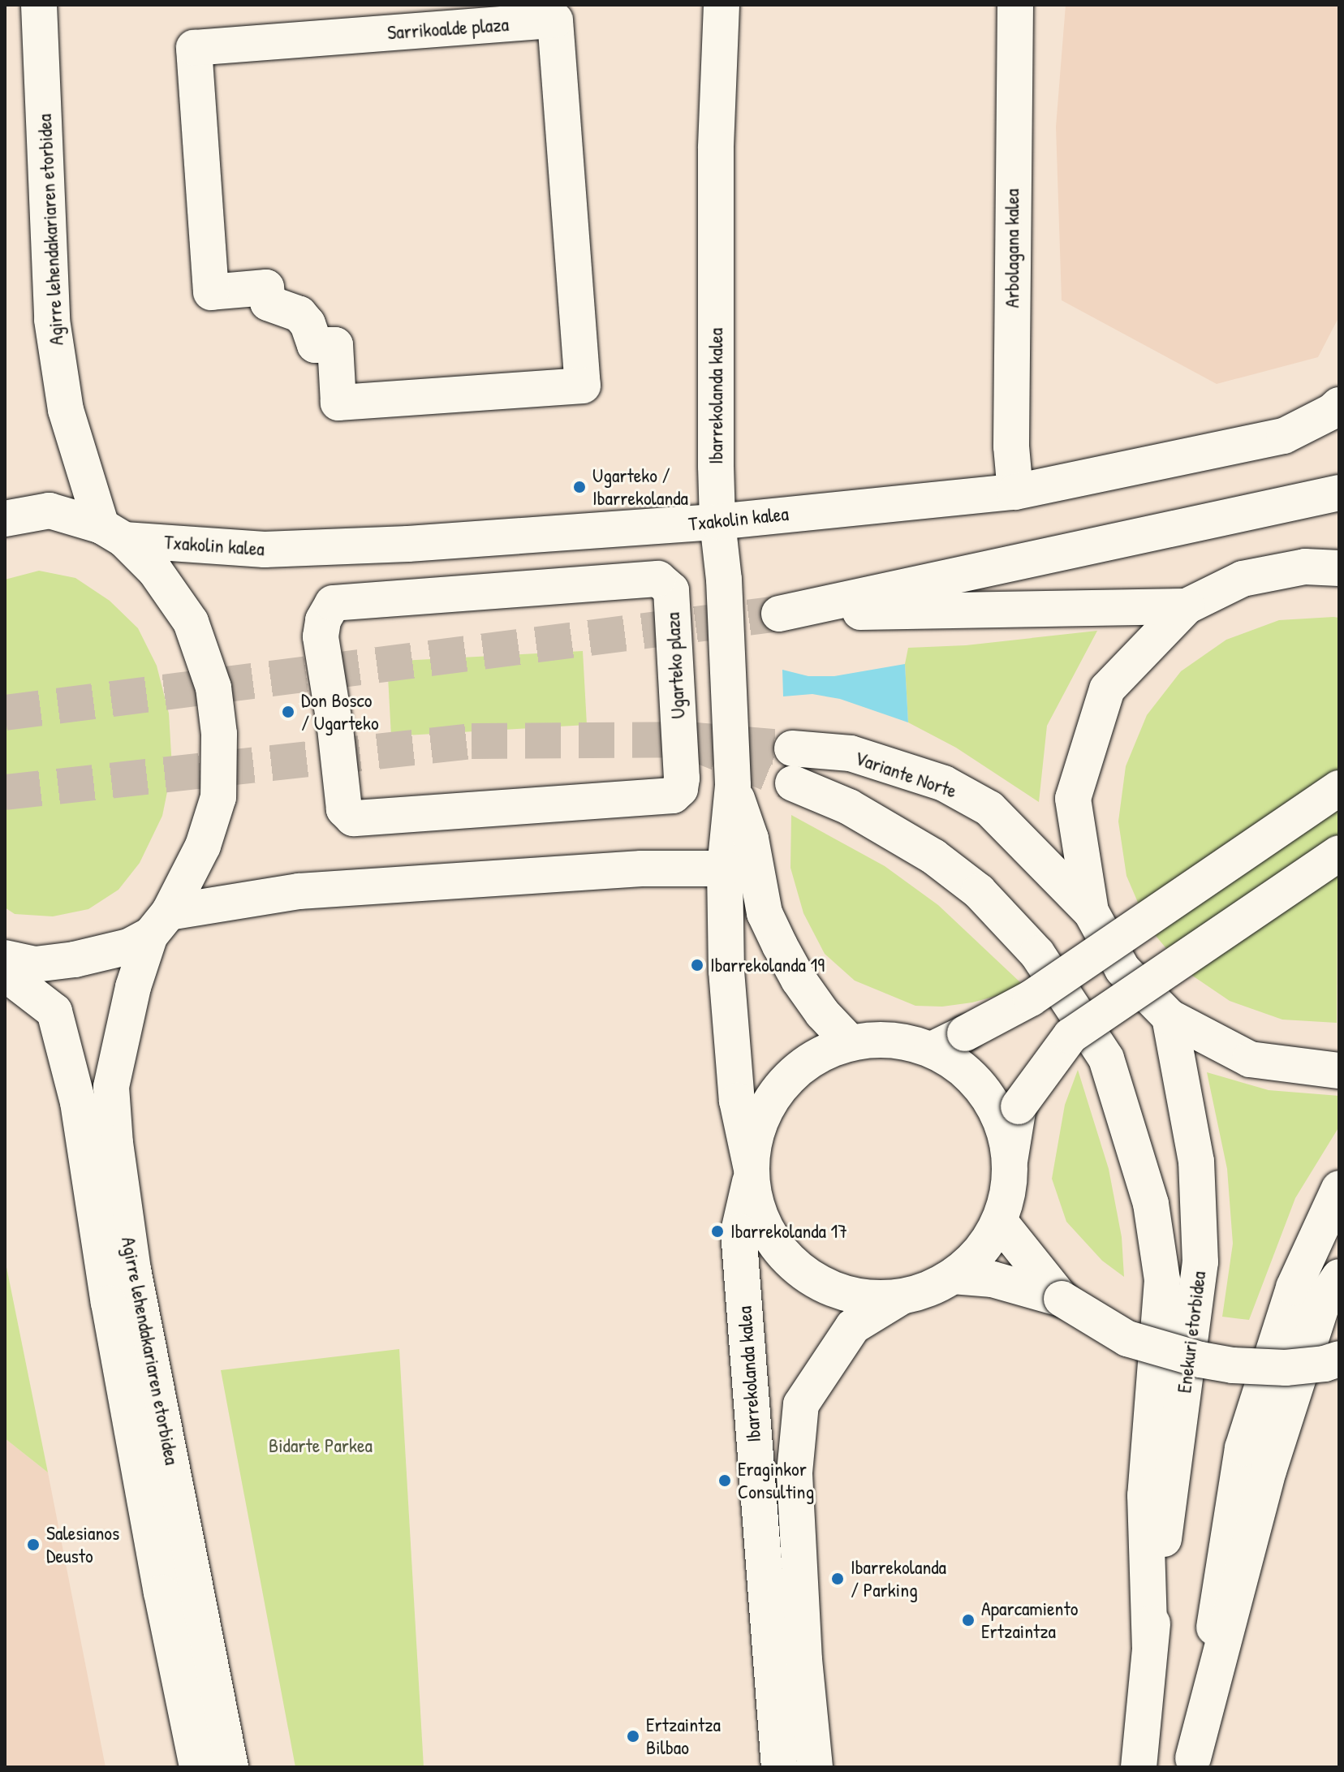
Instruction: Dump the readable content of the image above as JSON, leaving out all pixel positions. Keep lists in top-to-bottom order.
{
  "streets": {
    "main road": [
      "Sarrikoalde plaza",
      "Agirre lehendakariaren etorbidea",
      "Arbolagana kalea",
      "Ibarrekolanda kalea",
      "Txakolin kalea",
      "Ugarteko plaza",
      "Variante Norte",
      "Enekuri etorbidea"
    ]
  },
  "crossings": [
    ["Agirre lehendakariaren etorbidea", "Txakolin kalea"],
    ["Arbolagana kalea", "Txakolin kalea"],
    ["Ibarrekolanda kalea", "Txakolin kalea"]
  ],
  "parks": ["Bidarte Parkea"],
  "places": [
    "Ugarteko / Ibarrekolanda",
    "Don Bosco / Ugarteko",
    "Ibarrekolanda 19",
    "Ibarrekolanda 17",
    "Eraginkor Consulting",
    "Salesianos Deusto",
    "Ibarrekolanda / Parking",
    "Aparcamiento Ertzaintza",
    "Ertzaintza Bilbao"
  ]
}
